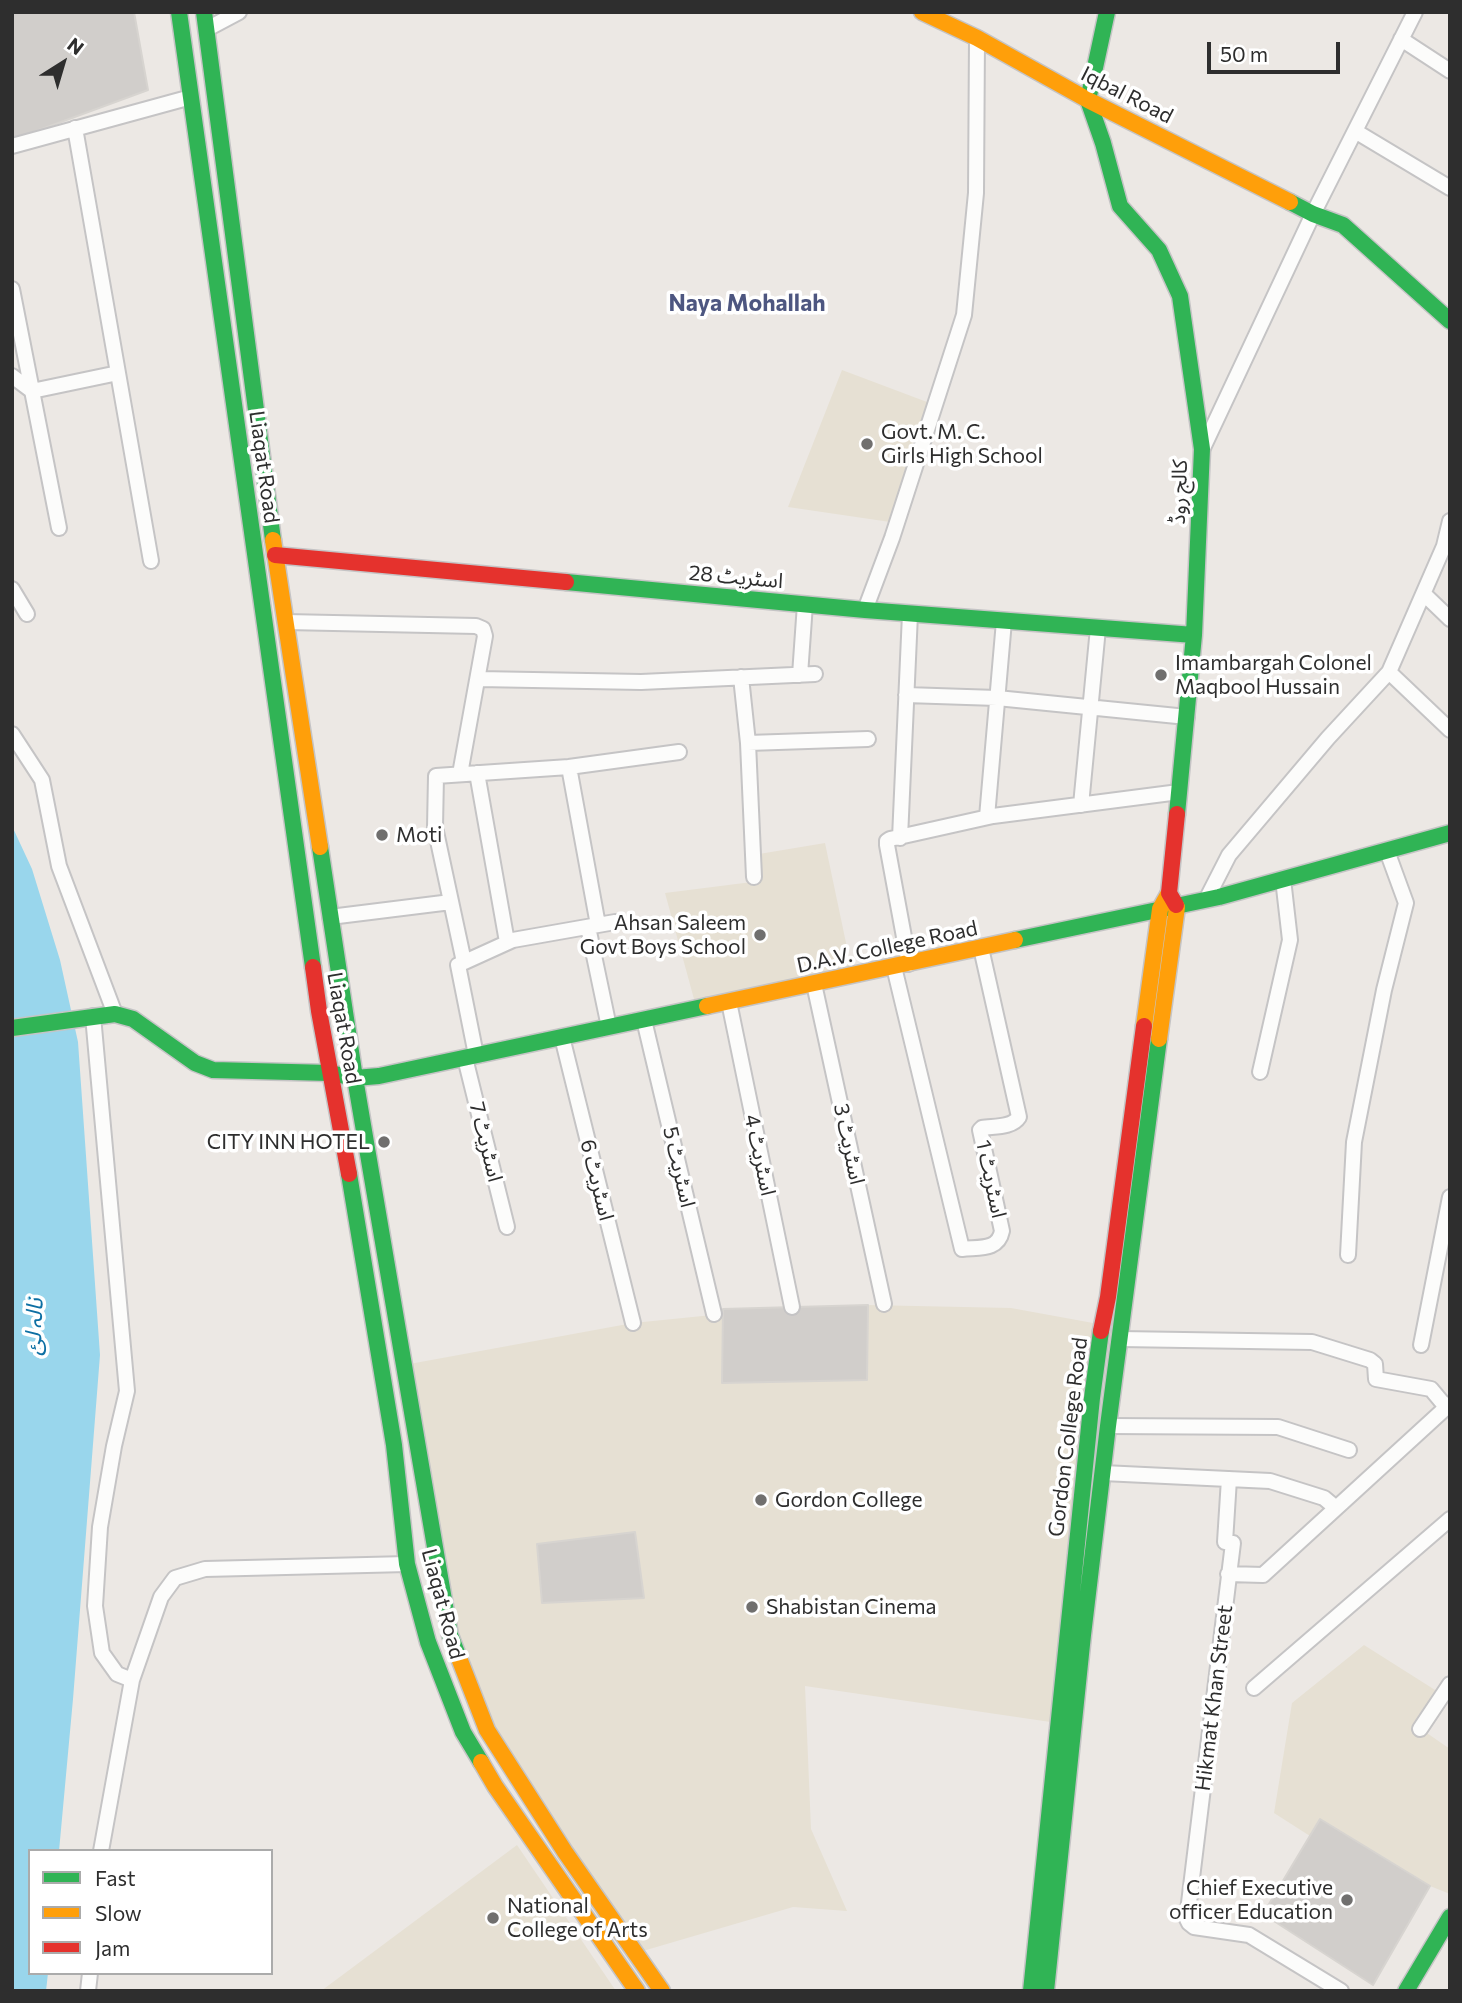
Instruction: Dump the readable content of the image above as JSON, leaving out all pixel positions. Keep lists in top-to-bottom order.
{
  "streets": {
    "street": [
      "Iqbal Road",
      "Liaqat Road",
      "کالج روڈ",
      "اسٹریٹ 28",
      "D.A.V. College Road",
      "اسٹریٹ 7",
      "اسٹریٹ 3",
      "اسٹریٹ 4",
      "اسٹریٹ 5",
      "اسٹریٹ 1",
      "اسٹریٹ 6",
      "Gordon College Road",
      "Hikmat Khan Street"
    ]
  },
  "crossings": [
    ["Iqbal Road", "کالج روڈ"],
    ["Liaqat Road", "اسٹریٹ 28"],
    ["Liaqat Road", "D.A.V. College Road"],
    ["کالج روڈ", "اسٹریٹ 28"],
    ["کالج روڈ", "Gordon College Road"],
    ["D.A.V. College Road", "اسٹریٹ 7"],
    ["D.A.V. College Road", "اسٹریٹ 3"],
    ["D.A.V. College Road", "اسٹریٹ 4"],
    ["D.A.V. College Road", "اسٹریٹ 5"],
    ["D.A.V. College Road", "اسٹریٹ 1"],
    ["D.A.V. College Road", "اسٹریٹ 6"],
    ["D.A.V. College Road", "Gordon College Road"]
  ],
  "districts": ["Naya Mohallah"],
  "water": ["نالہ لئ"],
  "places": [
    "Govt. M. C. Girls High School",
    "Imambargah Colonel Maqbool Hussain",
    "Moti",
    "Ahsan Saleem Govt Boys School",
    "CITY INN HOTEL",
    "Gordon College",
    "Shabistan Cinema",
    "Chief Executive officer Education",
    "National College of Arts"
  ],
  "legend": ["Fast", "Slow", "Jam"],
  "scale_bar": "50 m",
  "north": "top right"
}
